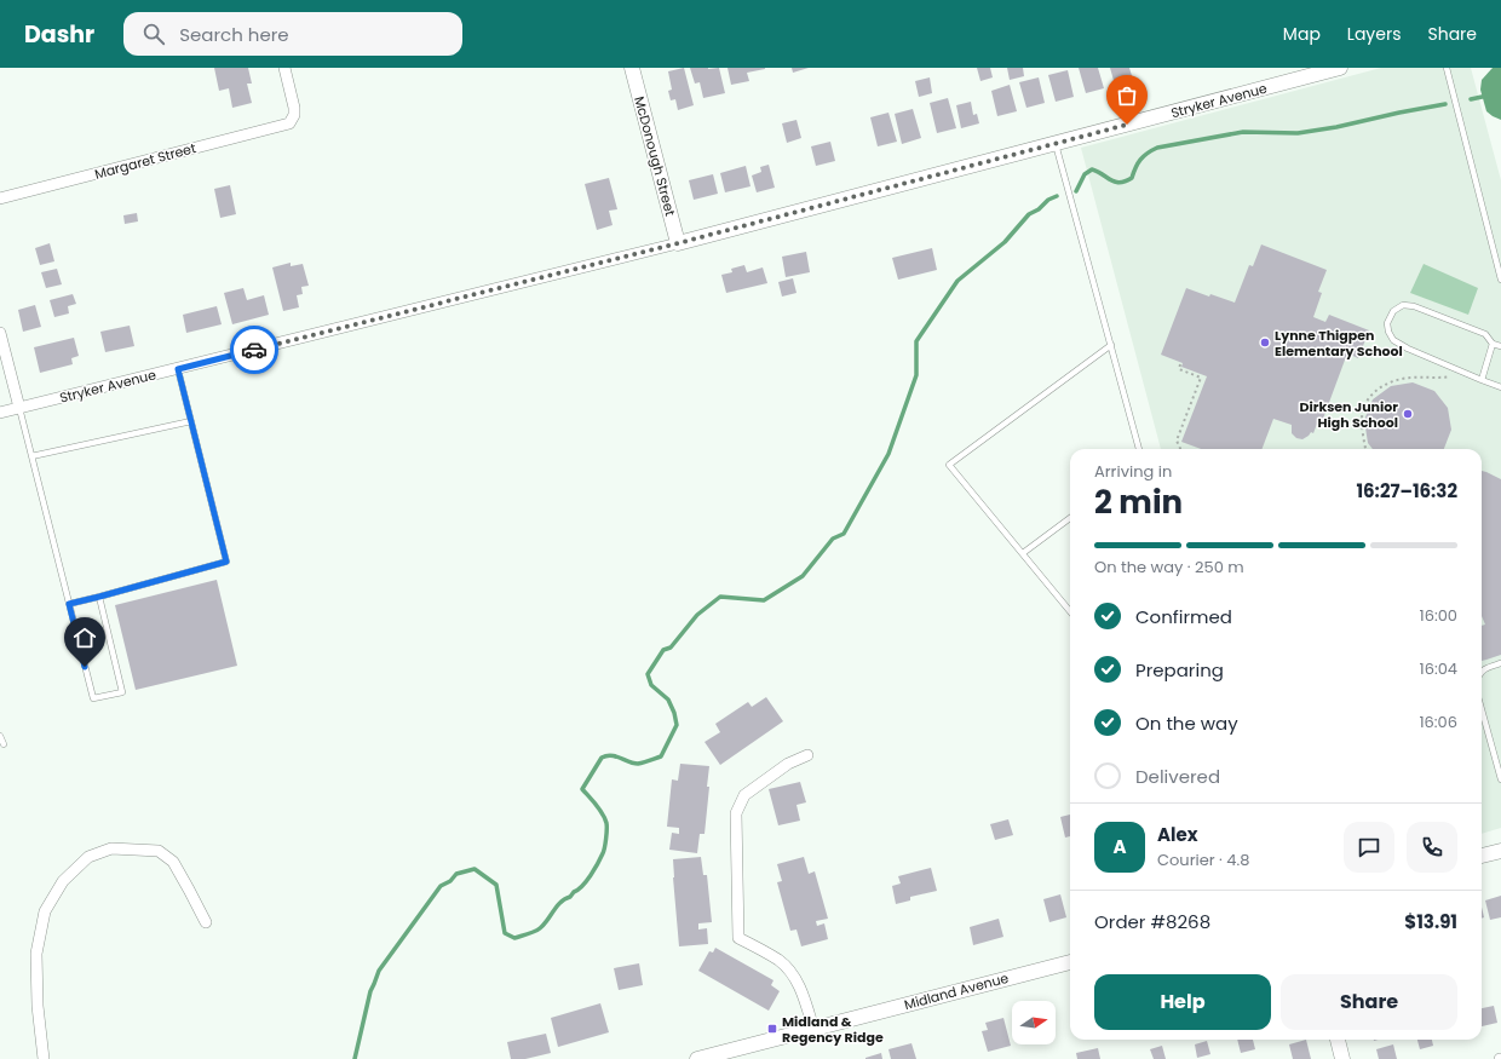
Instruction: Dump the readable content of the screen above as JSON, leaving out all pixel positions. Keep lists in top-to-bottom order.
{
  "streets": {
    "street": [
      "Stryker Avenue",
      "McDonough Street",
      "Margaret Street",
      "Midland Avenue"
    ]
  },
  "crossings": [
    ["Stryker Avenue", "McDonough Street"]
  ],
  "places": {
    "other": ["Lynne Thigpen Elementary School", "Dirksen Junior High School"],
    "transit": ["Midland & Regency Ridge"]
  },
  "north": "right",
  "page": {
    "header": "Dashr",
    "search": "Search here",
    "nav": ["Map", "Layers", "Share"],
    "heading": ["2 min", "Arriving in", "16:27–16:32"],
    "panel": [
      "Alex",
      "Courier · 4.8",
      "Order #8268",
      "$13.91"
    ],
    "bar": "On the way · 250 m",
    "list": [
      ["Confirmed", "16:00"],
      ["Preparing", "16:04"],
      ["On the way", "16:06"],
      "Delivered"
    ],
    "round": "A",
    "buttons": ["Help", "Share"]
  }
}
